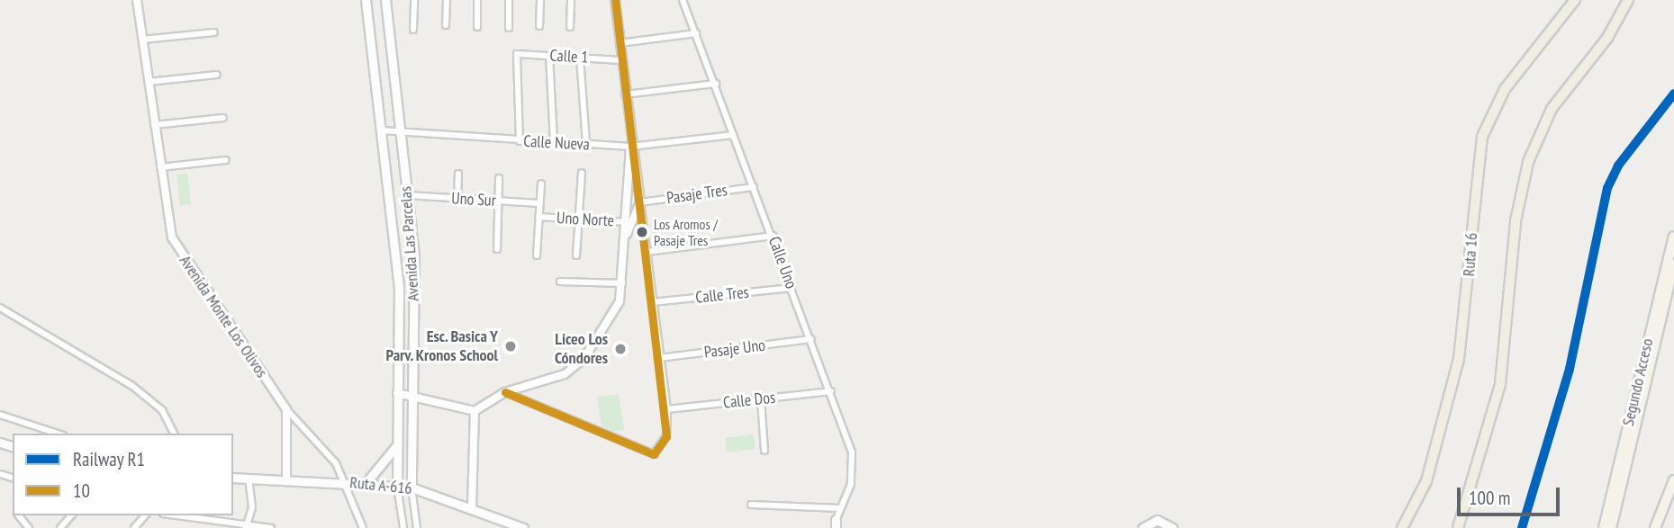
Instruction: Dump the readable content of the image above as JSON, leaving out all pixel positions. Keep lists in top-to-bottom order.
{
  "streets": {
    "highway": ["Ruta 16"],
    "main road": ["Avenida Las Parcelas", "Segundo Acceso", "Ruta A-616"],
    "street": [
      "Calle 1",
      "Calle Nueva",
      "Pasaje Tres",
      "Uno Sur",
      "Uno Norte",
      "Calle Uno",
      "Calle Tres",
      "Avenida Monte Los Olivos",
      "Pasaje Uno",
      "Calle Dos"
    ]
  },
  "crossings": [
    ["Calle 1", "Calle Nueva"],
    ["Calle Nueva", "Avenida Las Parcelas"],
    ["Calle Nueva", "Calle Uno"],
    ["Pasaje Tres", "Calle Uno"],
    ["Uno Sur", "Avenida Las Parcelas"],
    ["Avenida Las Parcelas", "Ruta A-616"],
    ["Calle Uno", "Calle Tres"],
    ["Calle Uno", "Pasaje Uno"],
    ["Calle Uno", "Calle Dos"]
  ],
  "places": ["Los Aromos / Pasaje Tres", "Esc. Basica Y Parv. Kronos School", "Liceo Los Cóndores"],
  "lines": ["transit line 10", "rail line R1"],
  "legend": ["Railway R1", "10"],
  "scale_bar": "100 m"
}
